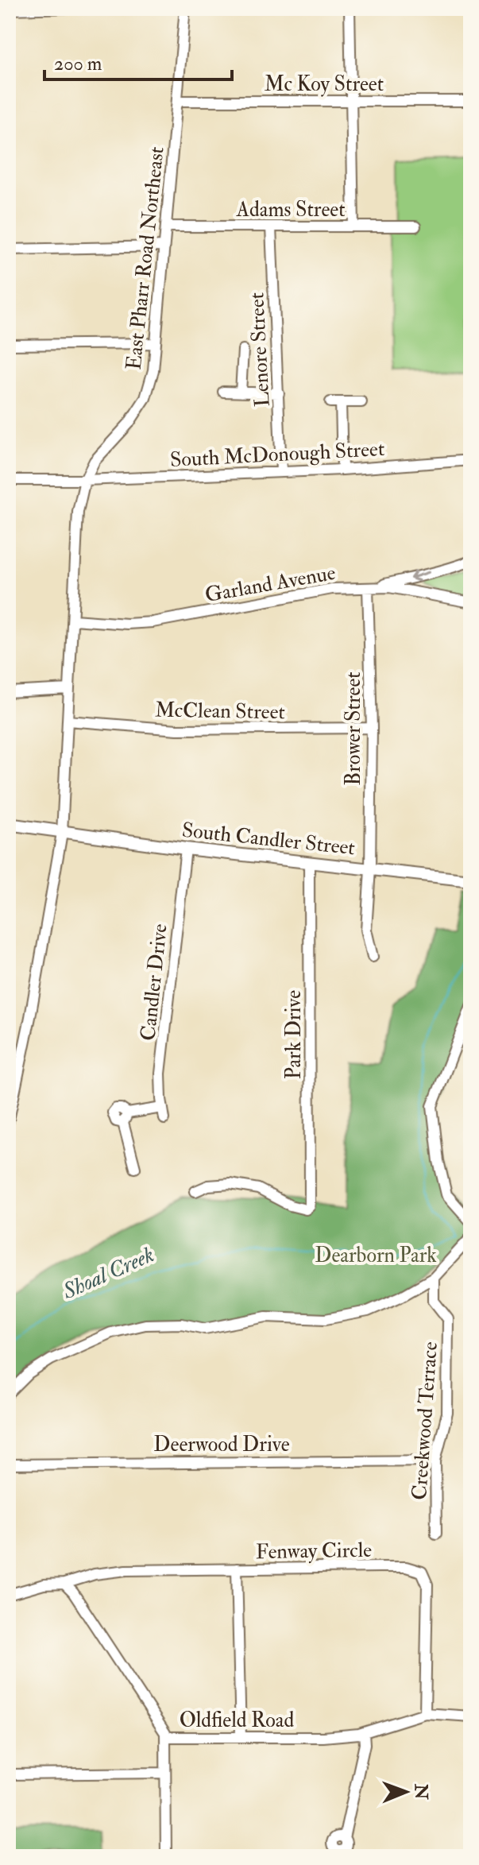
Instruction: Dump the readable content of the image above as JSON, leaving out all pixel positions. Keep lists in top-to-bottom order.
{
  "streets": {
    "main road": ["South Candler Street"],
    "street": [
      "Mc Koy Street",
      "Adams Street",
      "East Pharr Road Northeast",
      "Lenore Street",
      "South McDonough Street",
      "Garland Avenue",
      "McClean Street",
      "Brower Street",
      "Candler Drive",
      "Park Drive",
      "Creekwood Terrace",
      "Deerwood Drive",
      "Fenway Circle",
      "Oldfield Road"
    ]
  },
  "crossings": [
    ["Mc Koy Street", "East Pharr Road Northeast"],
    ["Adams Street", "East Pharr Road Northeast"],
    ["Adams Street", "Lenore Street"],
    ["East Pharr Road Northeast", "South McDonough Street"],
    ["East Pharr Road Northeast", "Garland Avenue"],
    ["East Pharr Road Northeast", "McClean Street"],
    ["East Pharr Road Northeast", "South Candler Street"],
    ["Lenore Street", "South McDonough Street"],
    ["Garland Avenue", "Brower Street"],
    ["McClean Street", "Brower Street"],
    ["Brower Street", "South Candler Street"],
    ["South Candler Street", "Candler Drive"],
    ["South Candler Street", "Park Drive"],
    ["Creekwood Terrace", "Deerwood Drive"],
    ["Fenway Circle", "Oldfield Road"]
  ],
  "water": ["Shoal Creek"],
  "parks": ["Dearborn Park"],
  "scale_bar": "200 m",
  "north": "right"
}
